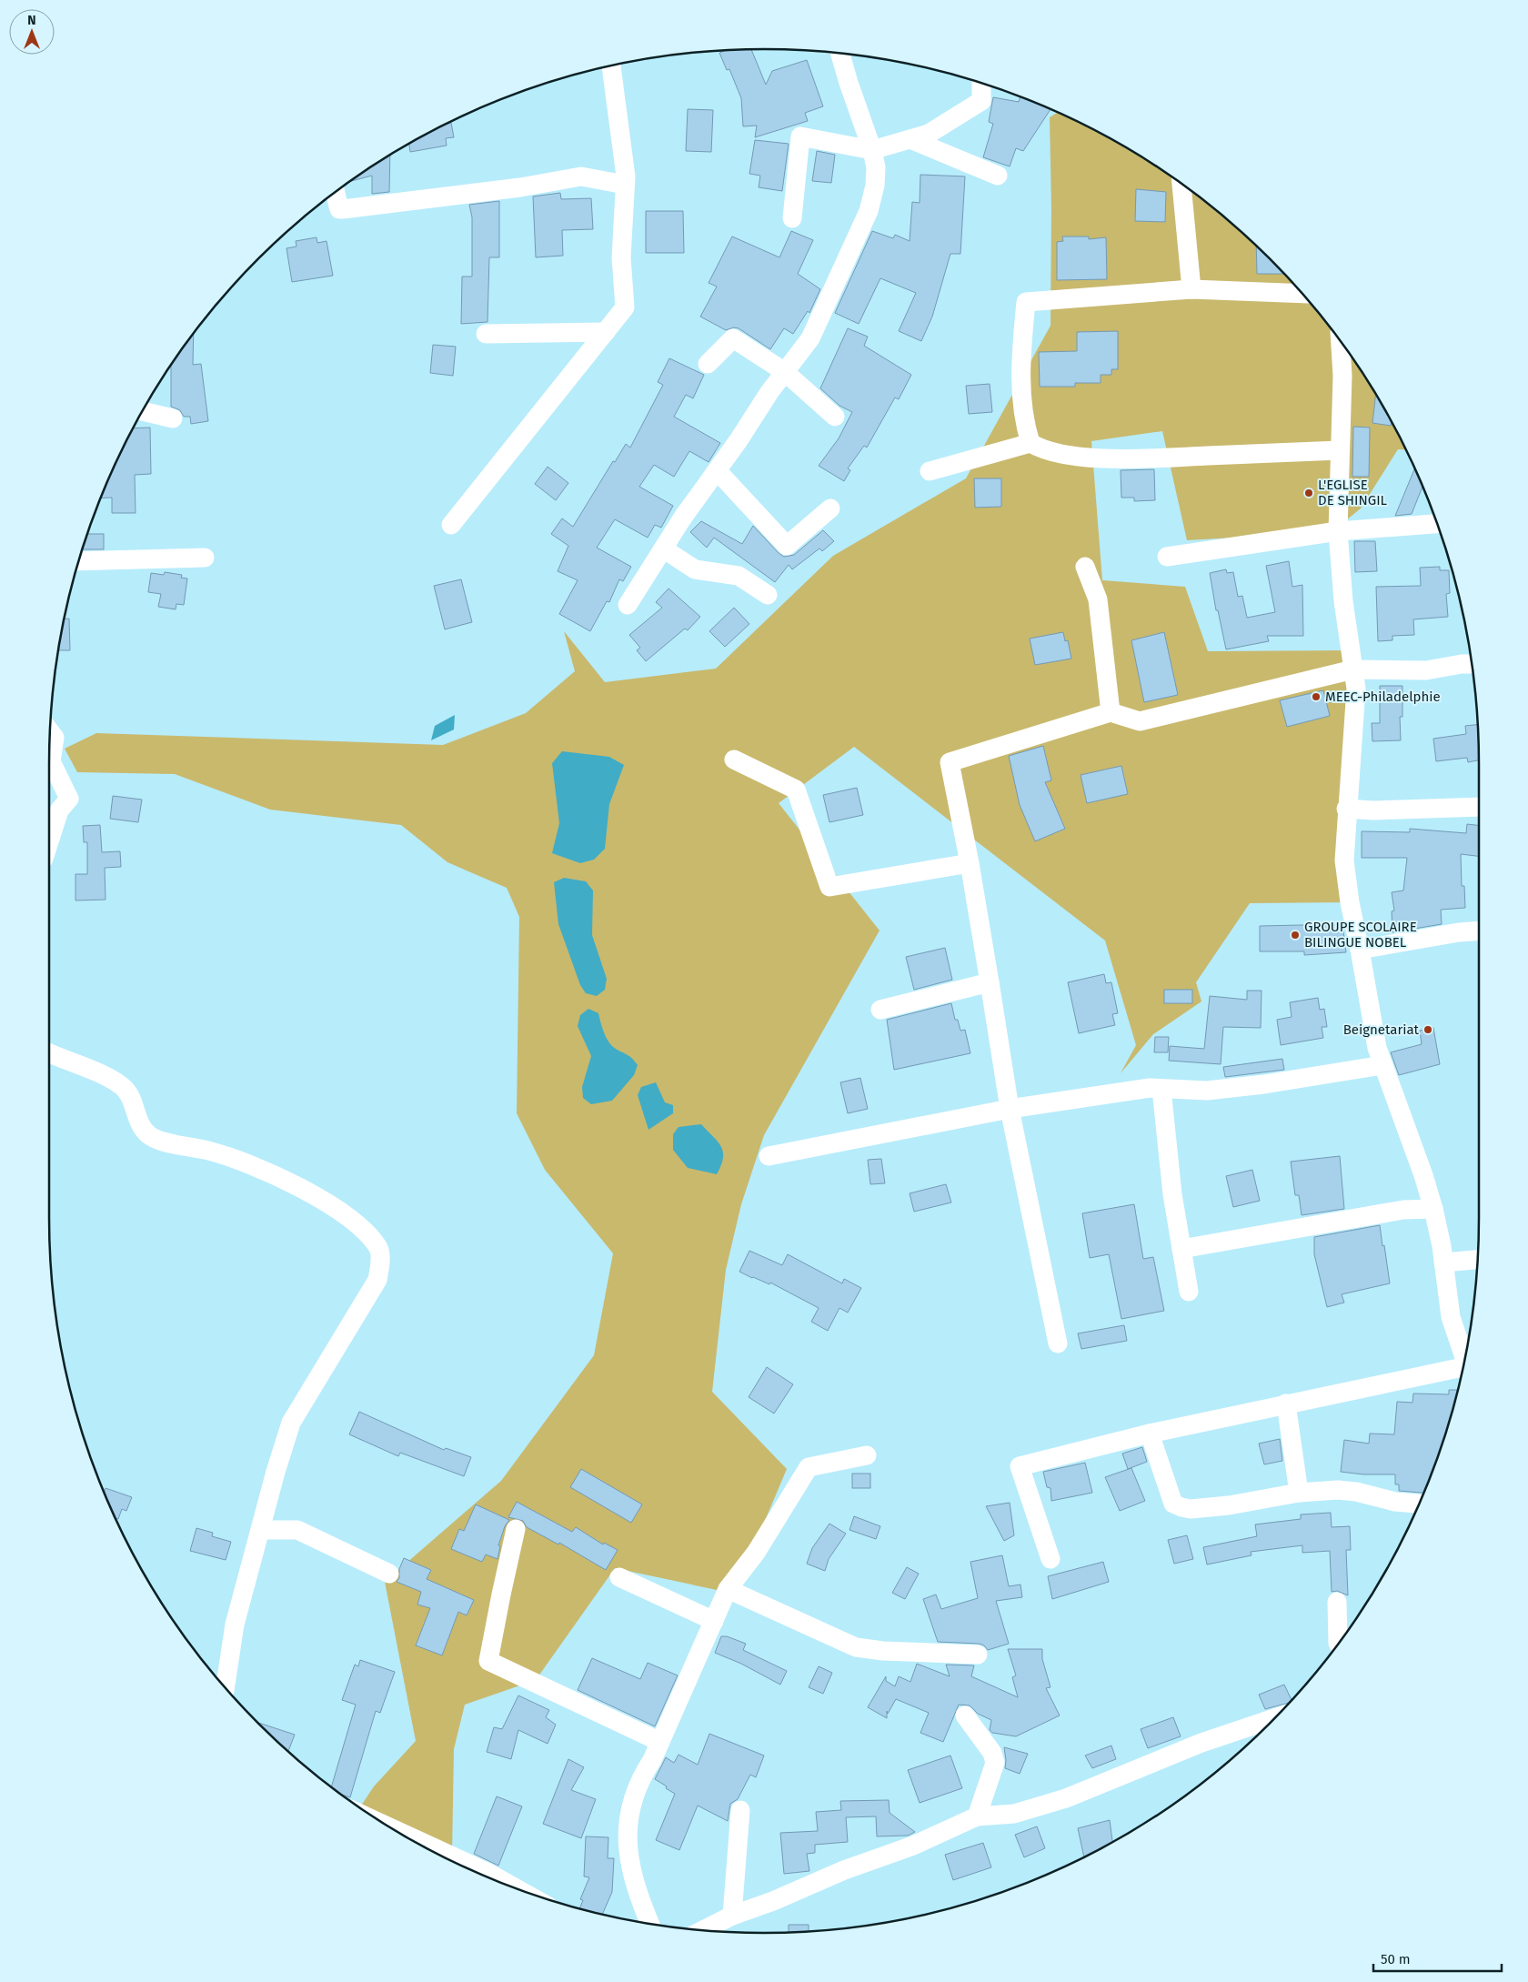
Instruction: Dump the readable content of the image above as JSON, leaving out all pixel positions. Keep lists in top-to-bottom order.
{
  "places": [
    "L'EGLISE DE SHINGIL",
    "MEEC-Philadelphie",
    "GROUPE SCOLAIRE BILINGUE NOBEL",
    "Beignetariat"
  ],
  "scale_bar": "50 m",
  "north": "top"
}
